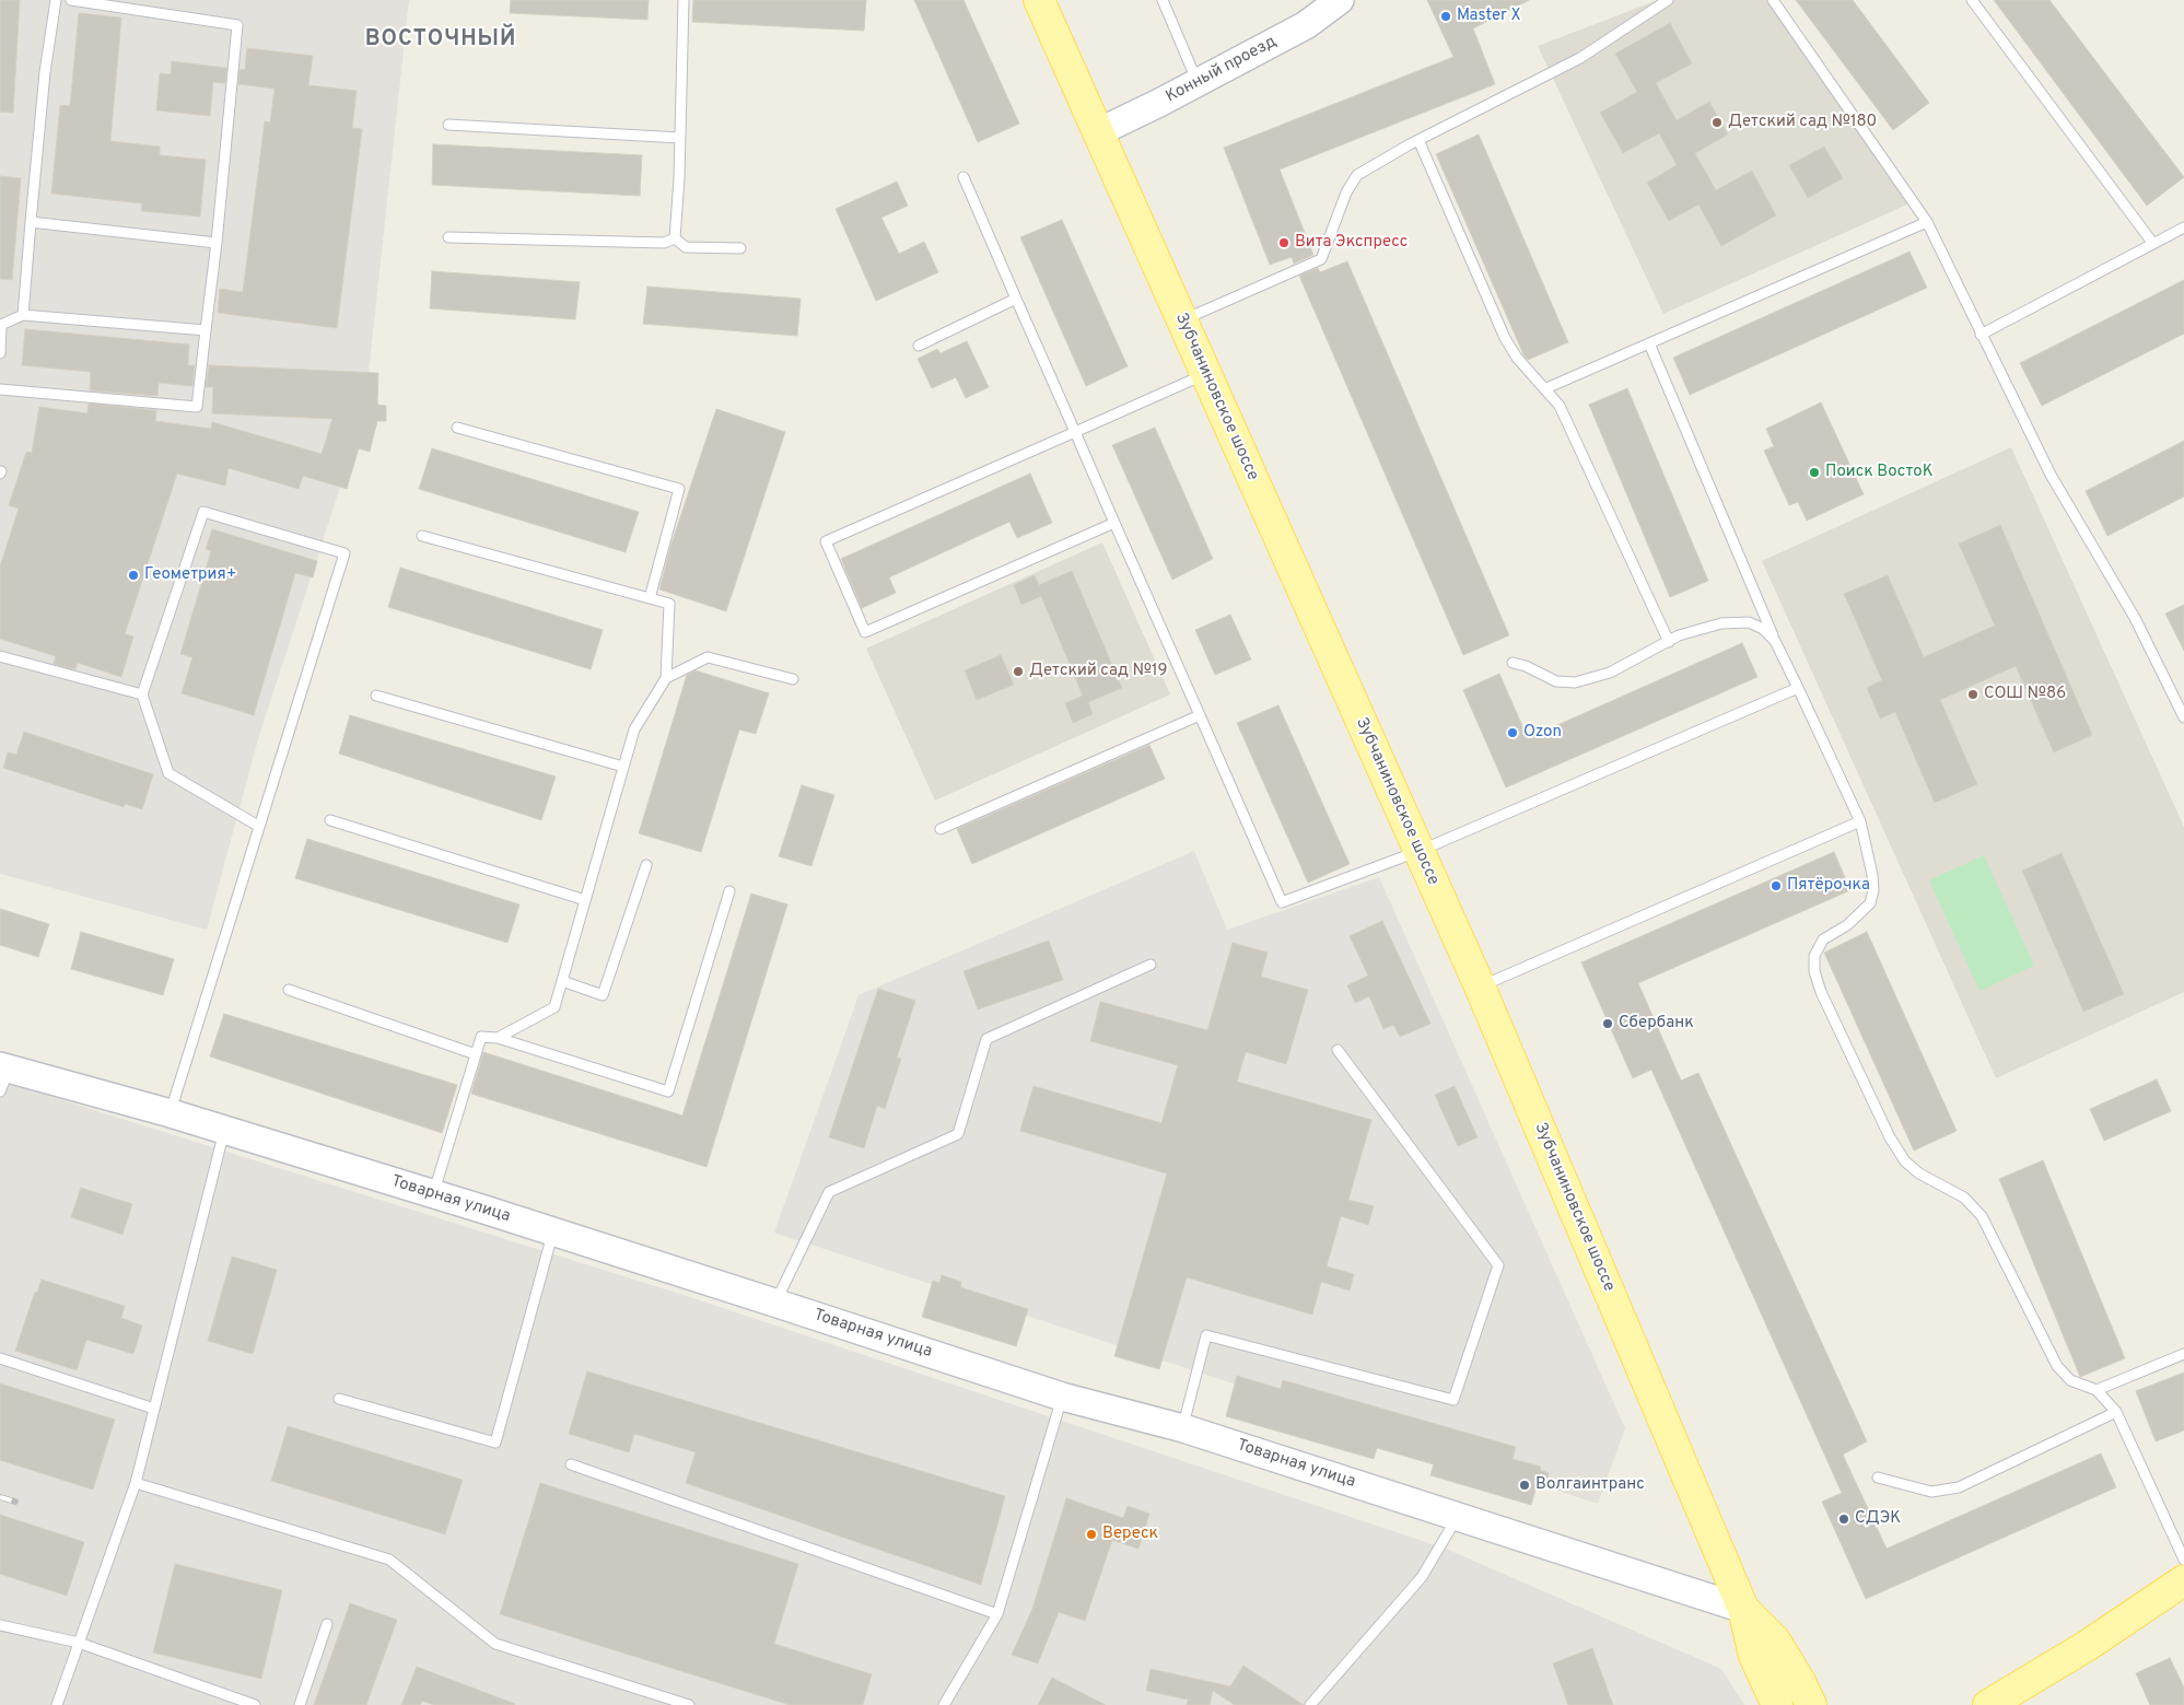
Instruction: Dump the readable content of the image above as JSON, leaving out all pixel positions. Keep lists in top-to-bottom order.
{
  "streets": {
    "main road": ["Зубчаниновское шоссе"],
    "street": ["Конный проезд", "Товарная улица"]
  },
  "crossings": [
    ["Конный проезд", "Зубчаниновское шоссе"],
    ["Зубчаниновское шоссе", "Товарная улица"]
  ],
  "districts": ["ВОСТОЧНЫЙ"],
  "places": [
    "Master X",
    "Детский сад №180",
    "Вита Экспресс",
    "Поиск ВостоК",
    "Геометрия+",
    "Детский сад №19",
    "СОШ №86",
    "Ozon",
    "Пятёрочка",
    "Сбербанк",
    "Волгаинтранс",
    "СДЭК",
    "Вереск"
  ]
}
